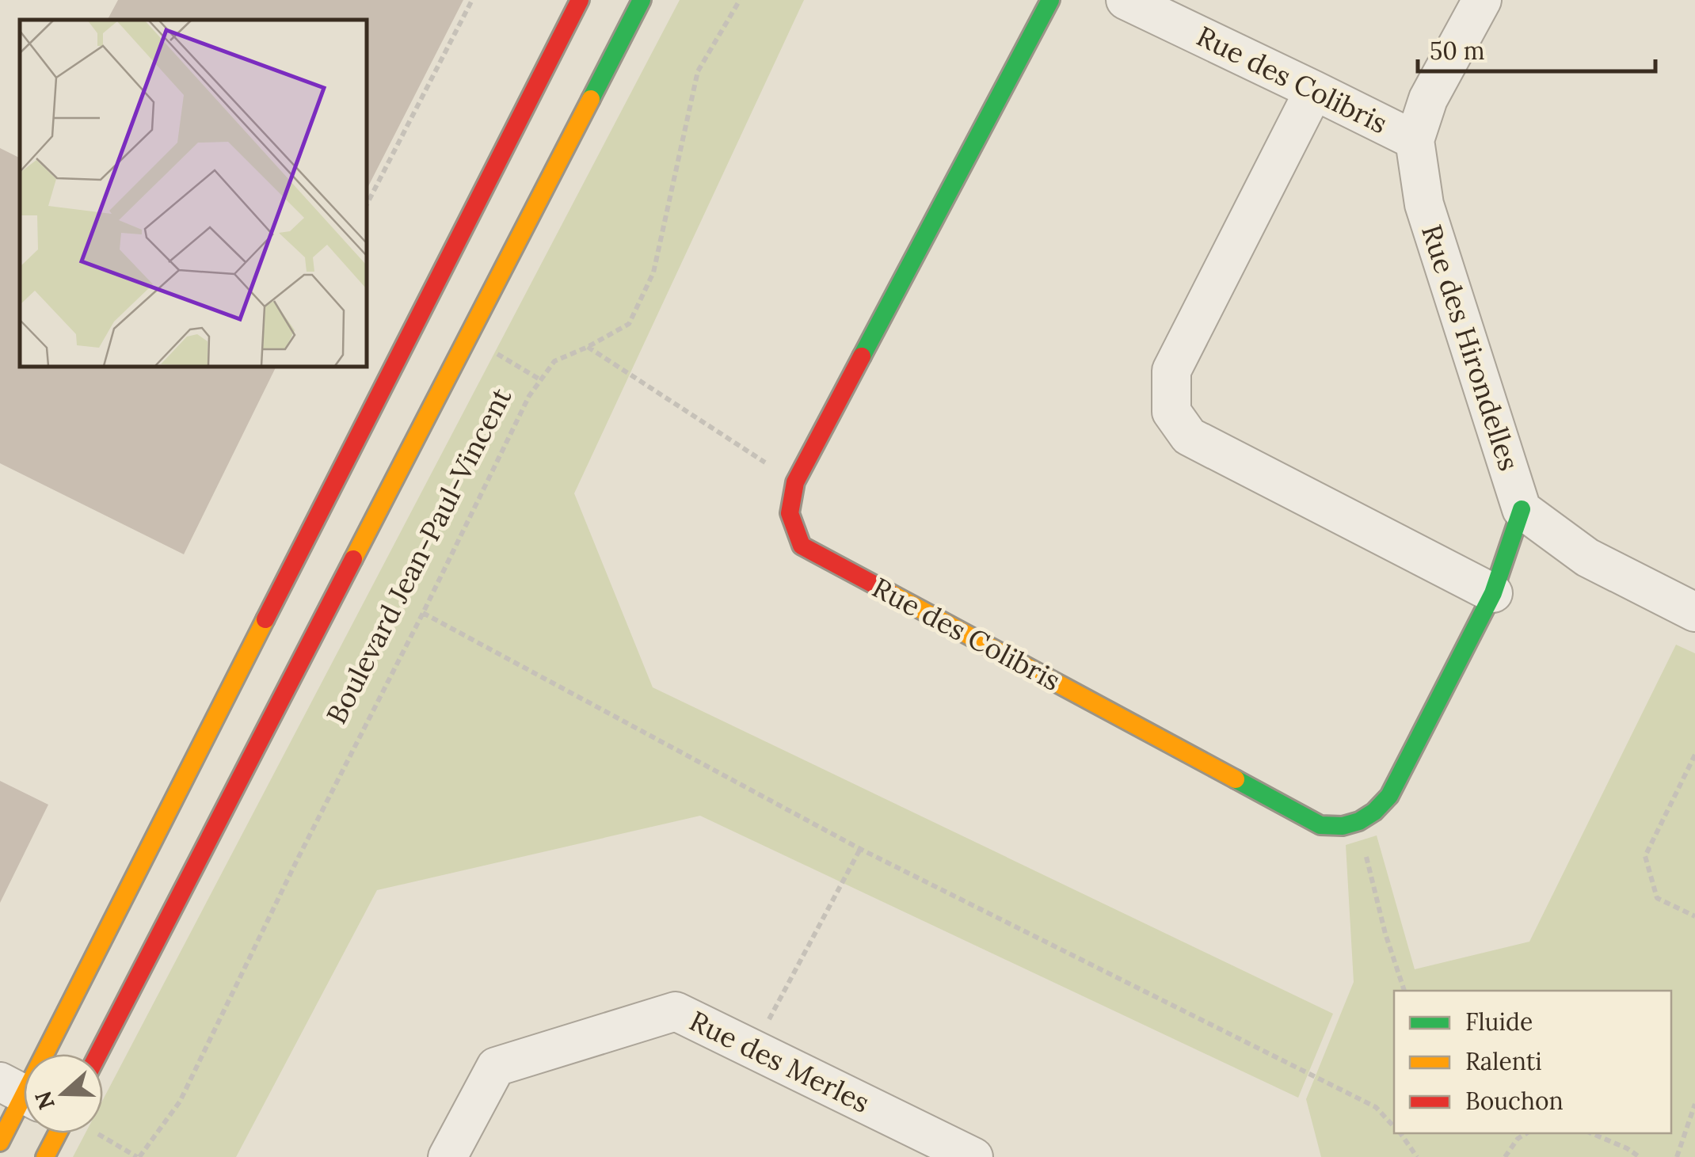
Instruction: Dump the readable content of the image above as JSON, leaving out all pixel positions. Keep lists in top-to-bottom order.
{
  "streets": {
    "street": [
      "Rue des Colibris",
      "Rue des Hirondelles",
      "Boulevard Jean-Paul-Vincent",
      "Rue des Merles"
    ]
  },
  "crossings": [
    ["Rue des Colibris", "Rue des Hirondelles"]
  ],
  "legend": ["Fluide", "Ralenti", "Bouchon"],
  "scale_bar": "50 m",
  "north": "left"
}
